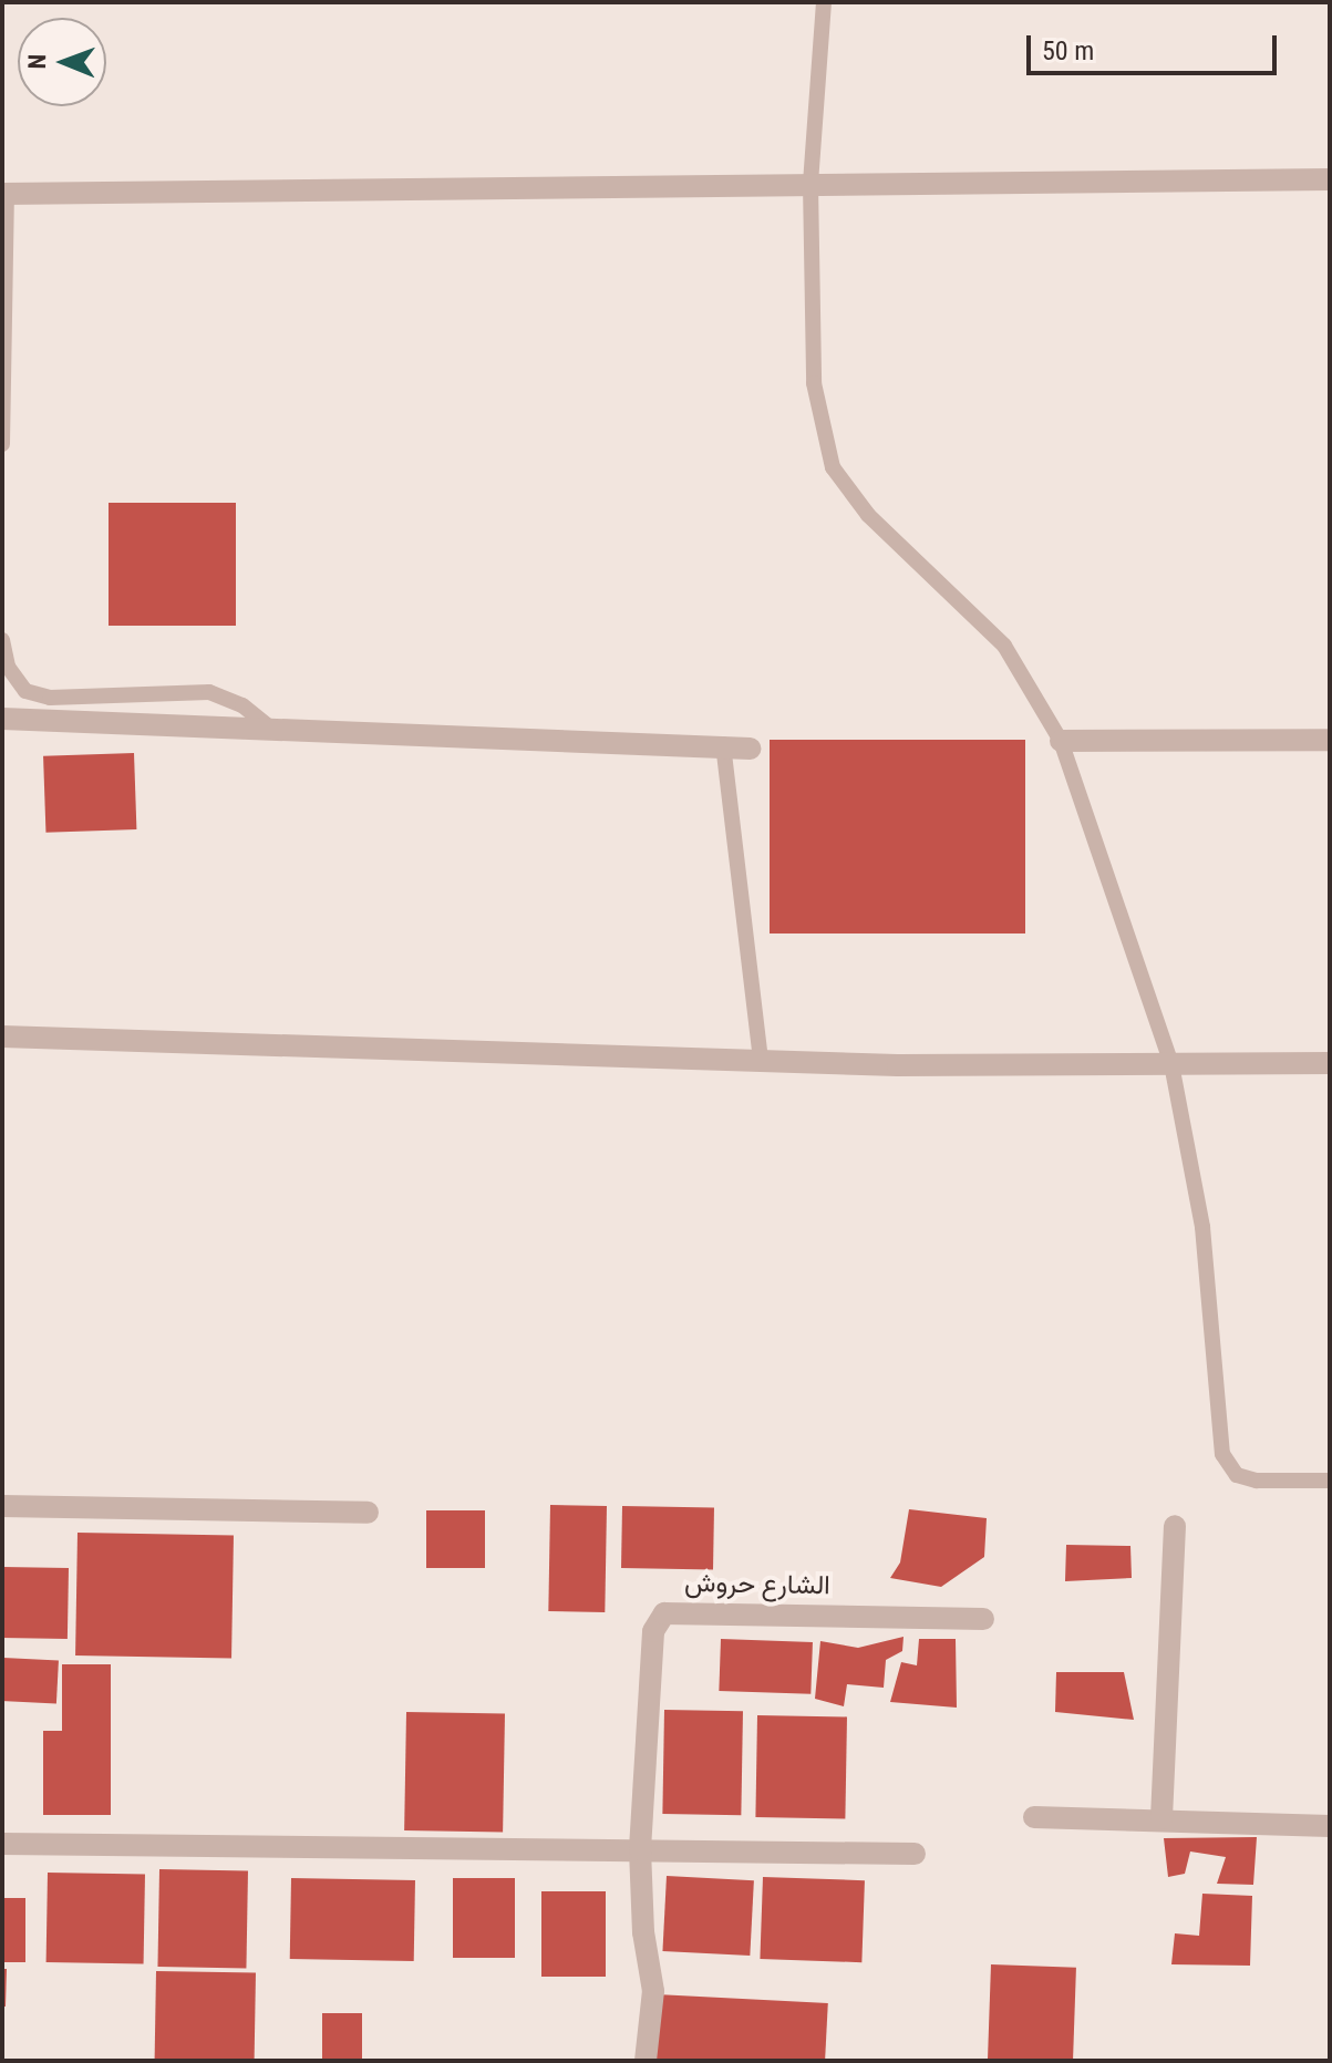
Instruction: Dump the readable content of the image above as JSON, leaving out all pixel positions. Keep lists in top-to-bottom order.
{
  "streets": {
    "street": ["الشارع حروش"]
  },
  "scale_bar": "50 m",
  "north": "left"
}
